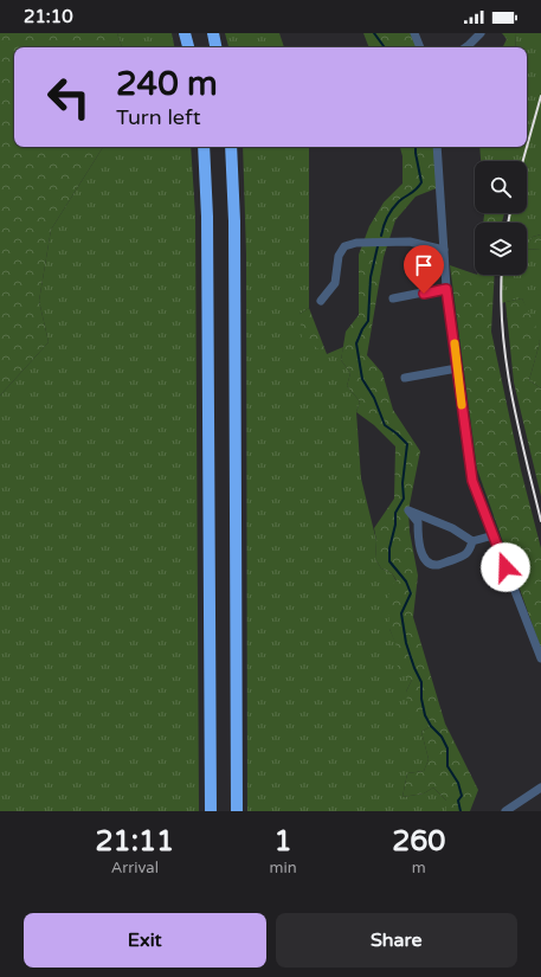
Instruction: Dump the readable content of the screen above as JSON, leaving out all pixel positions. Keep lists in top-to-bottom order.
{
  "page": {
    "status": "21:10",
    "turn": ["240 m", "Turn left"],
    "eta": [
      "21:11",
      "Arrival",
      "1",
      "min",
      "260",
      "m"
    ],
    "buttons": ["Exit", "Share"]
  }
}
